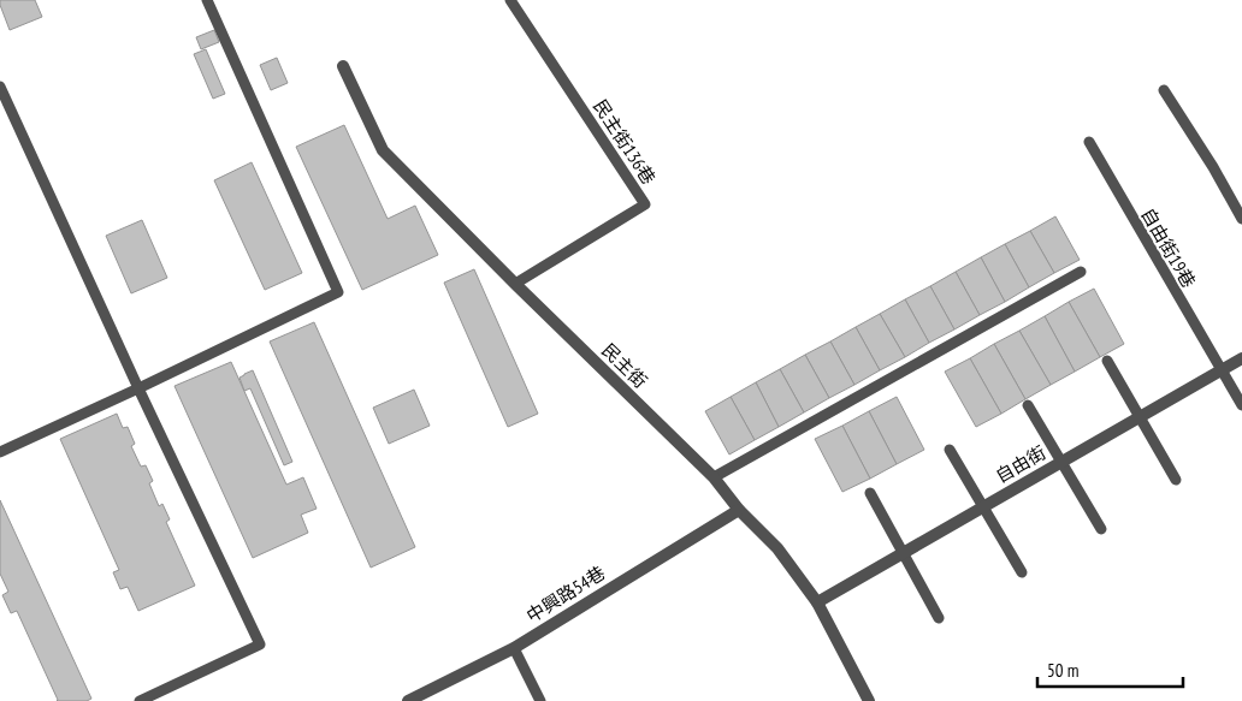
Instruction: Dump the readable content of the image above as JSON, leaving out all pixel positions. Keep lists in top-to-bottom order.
{
  "streets": {
    "street": ["民主街", "自由街", "中興路54巷"],
    "lane": ["民主街136巷", "自由街19巷"]
  },
  "crossings": [
    ["民主街136巷", "民主街"],
    ["自由街19巷", "自由街"],
    ["民主街", "自由街"],
    ["民主街", "中興路54巷"]
  ],
  "scale_bar": "50 m"
}
